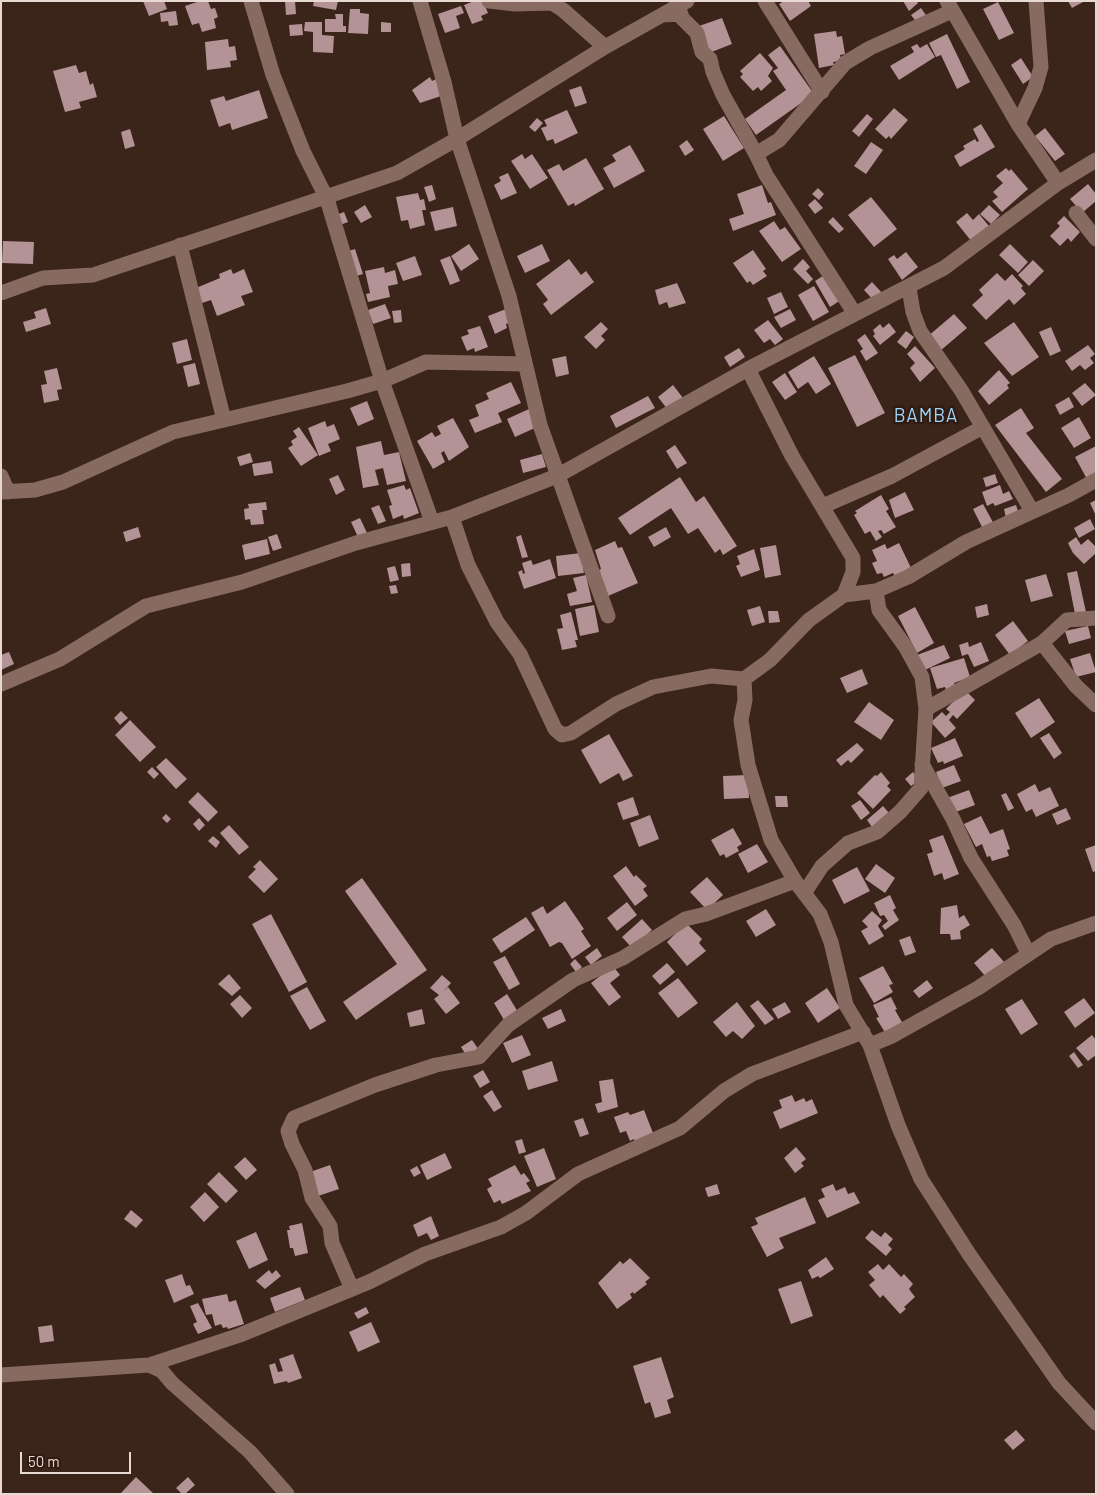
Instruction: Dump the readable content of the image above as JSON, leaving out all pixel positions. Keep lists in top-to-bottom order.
{
  "districts": ["BAMBA"],
  "scale_bar": "50 m"
}
